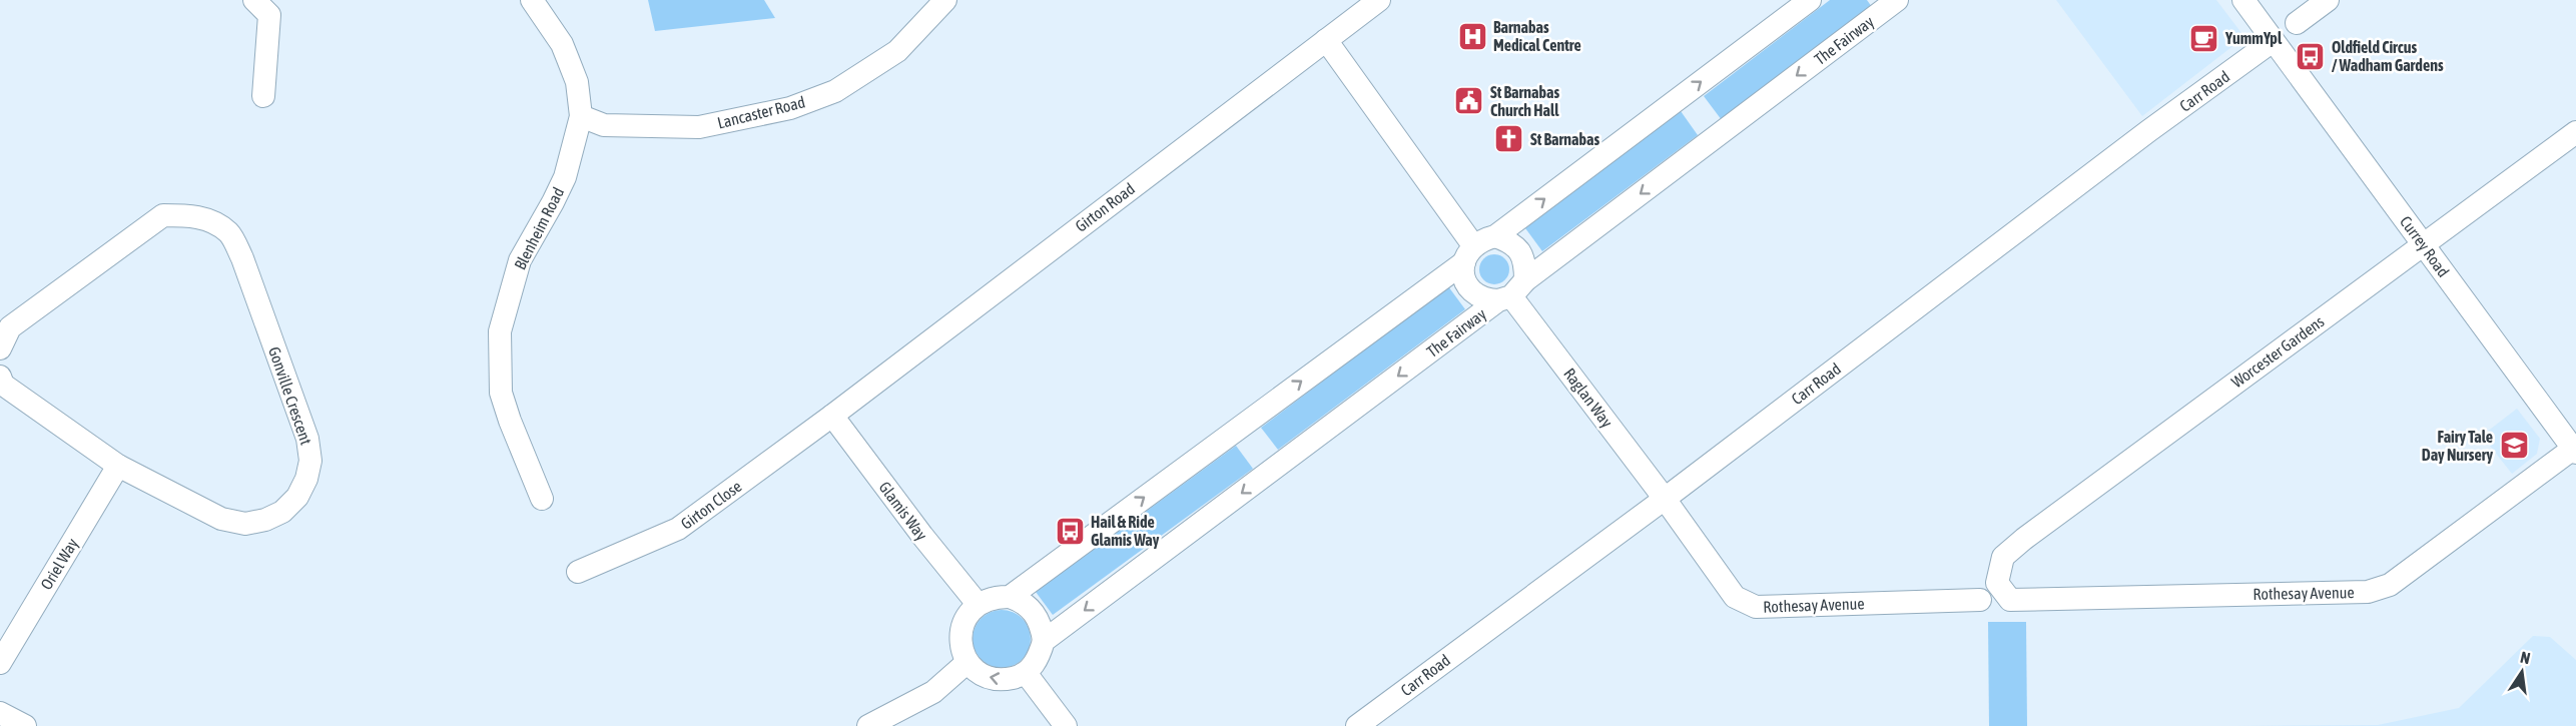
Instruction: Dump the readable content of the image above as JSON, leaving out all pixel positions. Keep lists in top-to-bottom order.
{
  "streets": {
    "street": [
      "The Fairway",
      "Carr Road",
      "Lancaster Road",
      "Girton Road",
      "Blenheim Road",
      "Currey Road",
      "Worcester Gardens",
      "Gonville Crescent",
      "Raglan Way",
      "Girton Close",
      "Glamis Way",
      "Oriel Way",
      "Rothesay Avenue"
    ]
  },
  "crossings": [
    ["The Fairway", "Raglan Way"],
    ["The Fairway", "Glamis Way"],
    ["Carr Road", "Currey Road"],
    ["Carr Road", "Raglan Way"],
    ["Carr Road", "Rothesay Avenue"],
    ["Lancaster Road", "Blenheim Road"],
    ["Girton Road", "Girton Close"],
    ["Girton Road", "Glamis Way"],
    ["Currey Road", "Worcester Gardens"],
    ["Currey Road", "Rothesay Avenue"],
    ["Worcester Gardens", "Rothesay Avenue"],
    ["Gonville Crescent", "Oriel Way"],
    ["Raglan Way", "Rothesay Avenue"],
    ["Girton Close", "Glamis Way"]
  ],
  "places": {
    "hospital": ["Barnabas Medical Centre"],
    "cafe": ["YummYpl"],
    "bus stop": ["Oldfield Circus / Wadham Gardens", "Hail & Ride Glamis Way"],
    "public building": ["St Barnabas Church Hall"],
    "church": ["St Barnabas"],
    "school or university": ["Fairy Tale Day Nursery"]
  },
  "north": "top"
}
